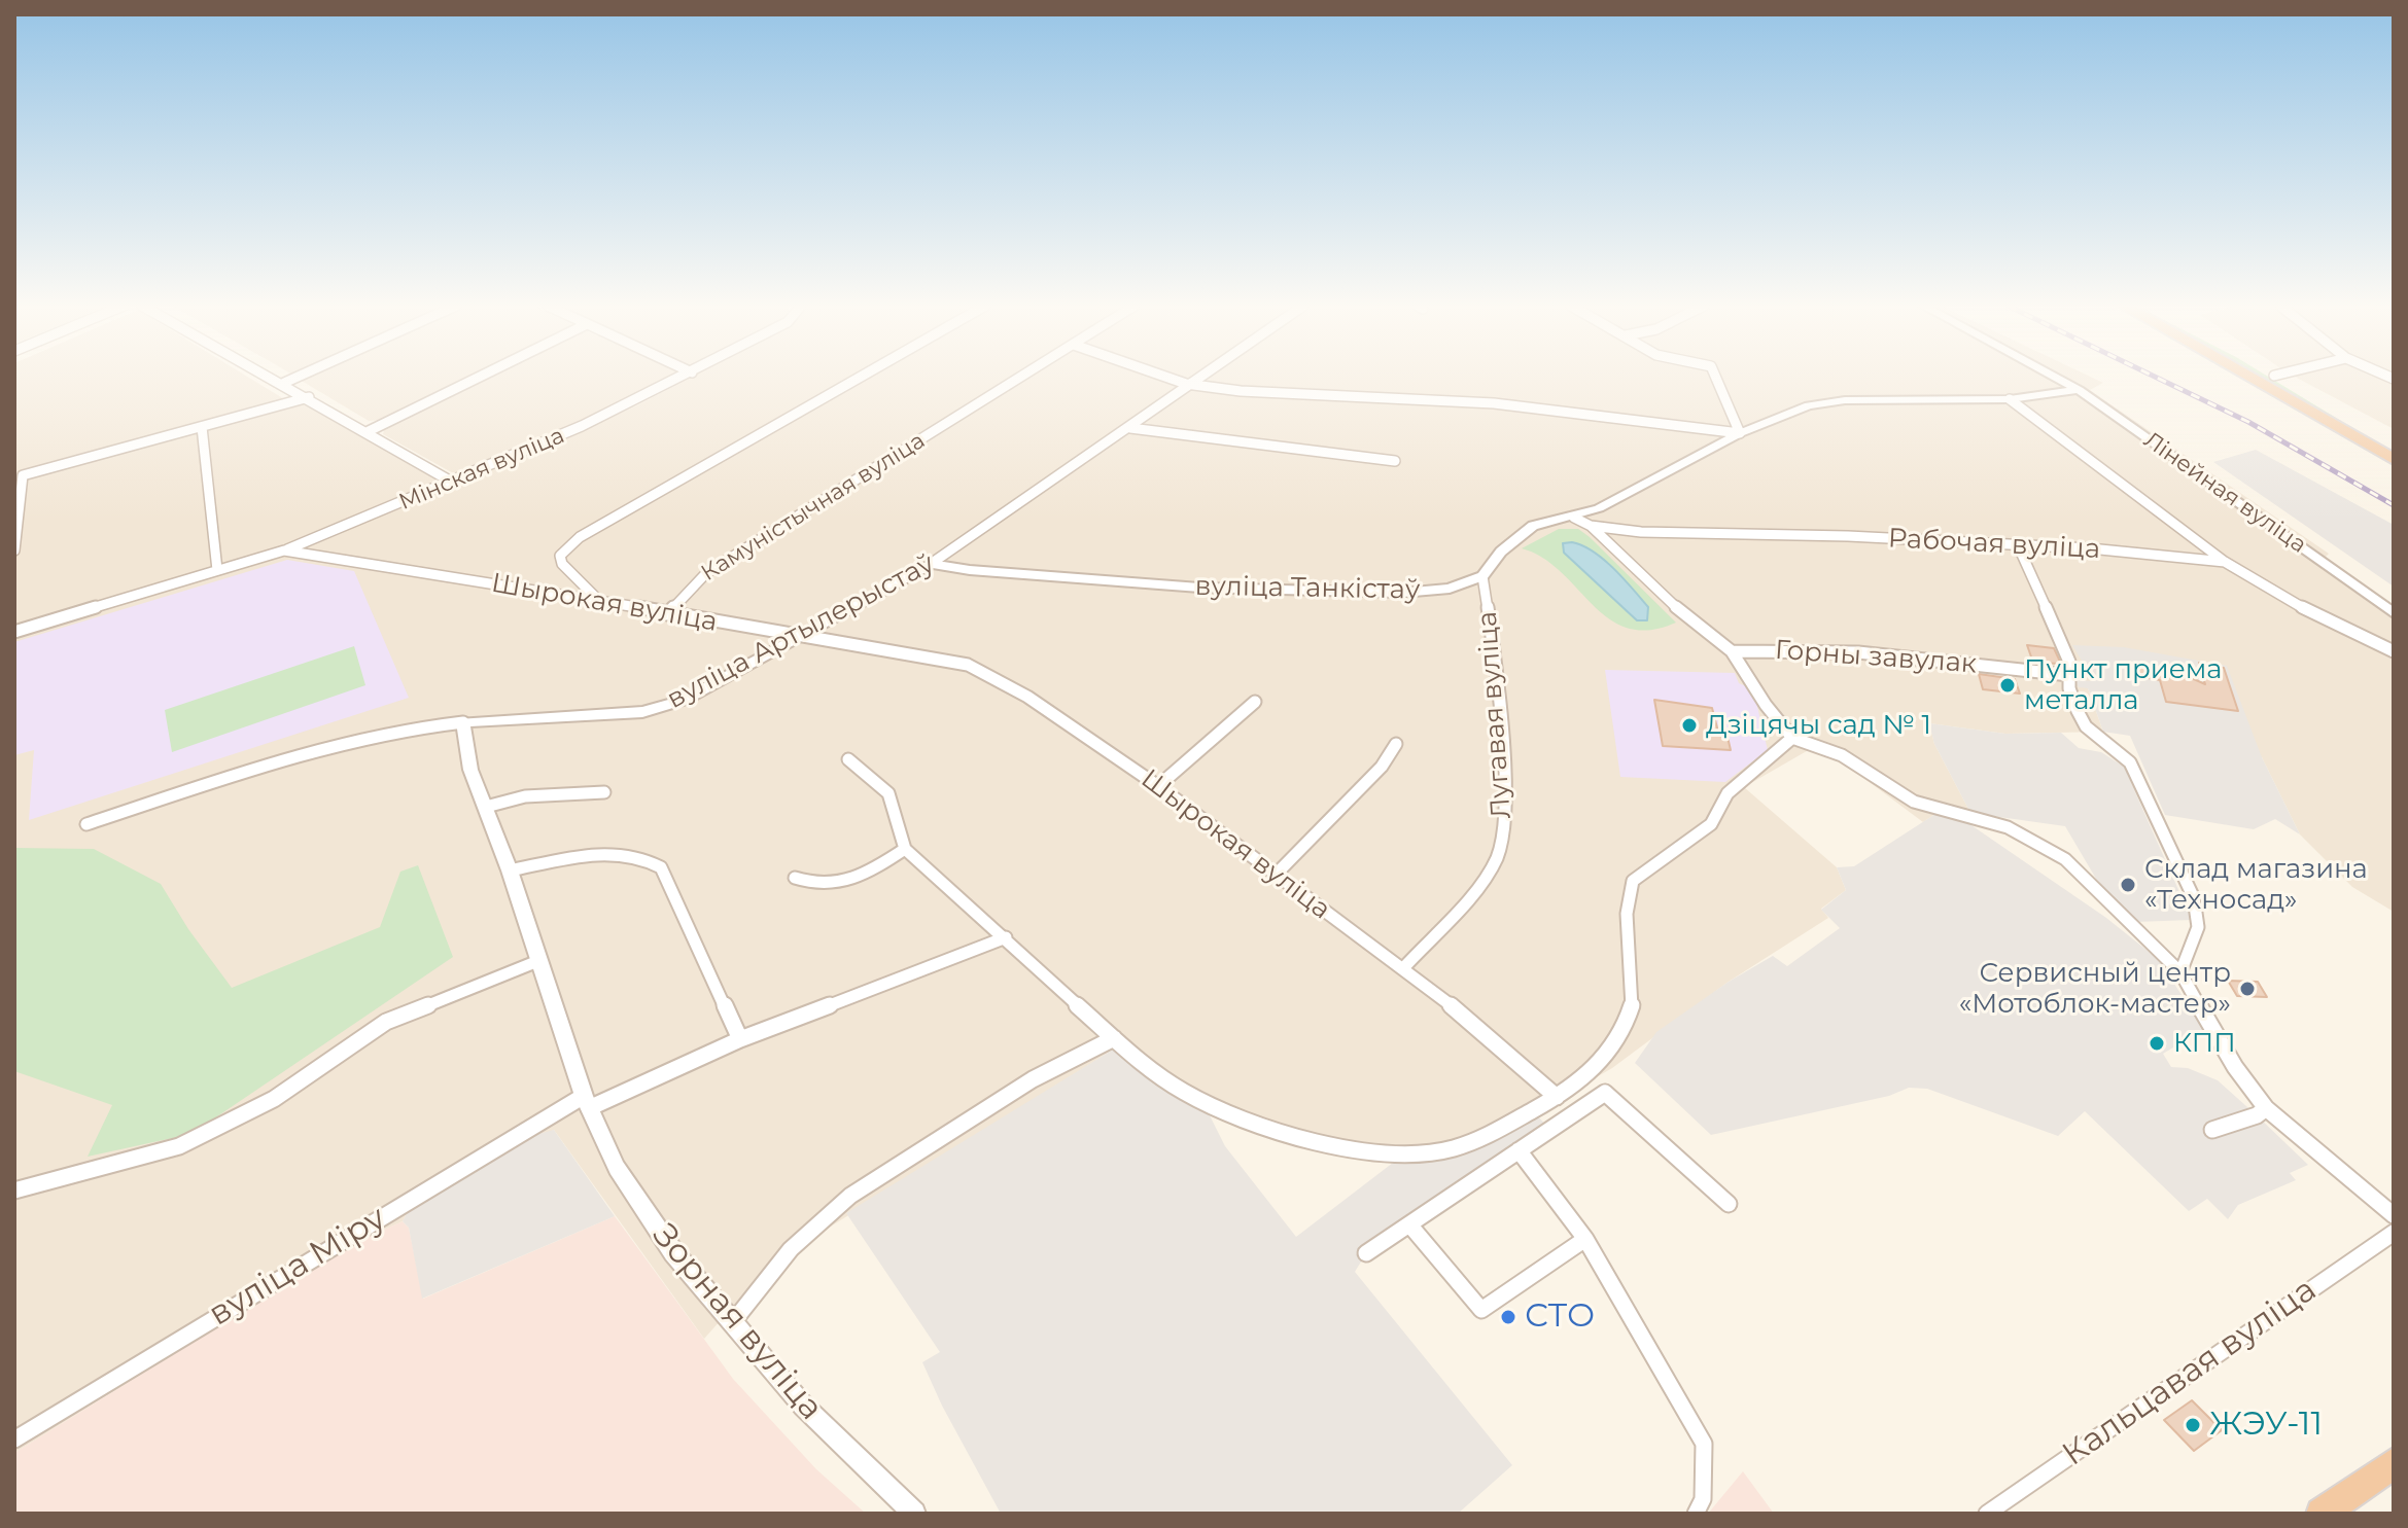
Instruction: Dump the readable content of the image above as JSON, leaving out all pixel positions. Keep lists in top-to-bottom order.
{
  "streets": {
    "street": [
      "Мінская вуліца",
      "Лінейная вуліца",
      "Камуністычная вуліца",
      "Рабочая вуліца",
      "вуліца Танкістаў",
      "Шырокая вуліца",
      "вуліца Артылерыстаў",
      "Горны завулак",
      "Лугавая вуліца",
      "вуліца Міру",
      "Зорная вуліца",
      "Кальцавая вуліца"
    ]
  },
  "crossings": [
    ["Мінская вуліца", "Шырокая вуліца"],
    ["Лінейная вуліца", "Рабочая вуліца"],
    ["Камуністычная вуліца", "Шырокая вуліца"],
    ["Рабочая вуліца", "Горны завулак"],
    ["вуліца Танкістаў", "вуліца Артылерыстаў"],
    ["вуліца Танкістаў", "Лугавая вуліца"],
    ["Шырокая вуліца", "вуліца Артылерыстаў"],
    ["Шырокая вуліца", "Лугавая вуліца"],
    ["вуліца Артылерыстаў", "Зорная вуліца"],
    ["вуліца Міру", "Зорная вуліца"]
  ],
  "places": [
    "Пункт приема металла",
    "Дзіцячы сад № 1",
    "Склад магазина «Техносад»",
    "Сервисный центр «Мотоблок-мастер»",
    "КПП",
    "СТО",
    "ЖЭУ-11"
  ]
}
